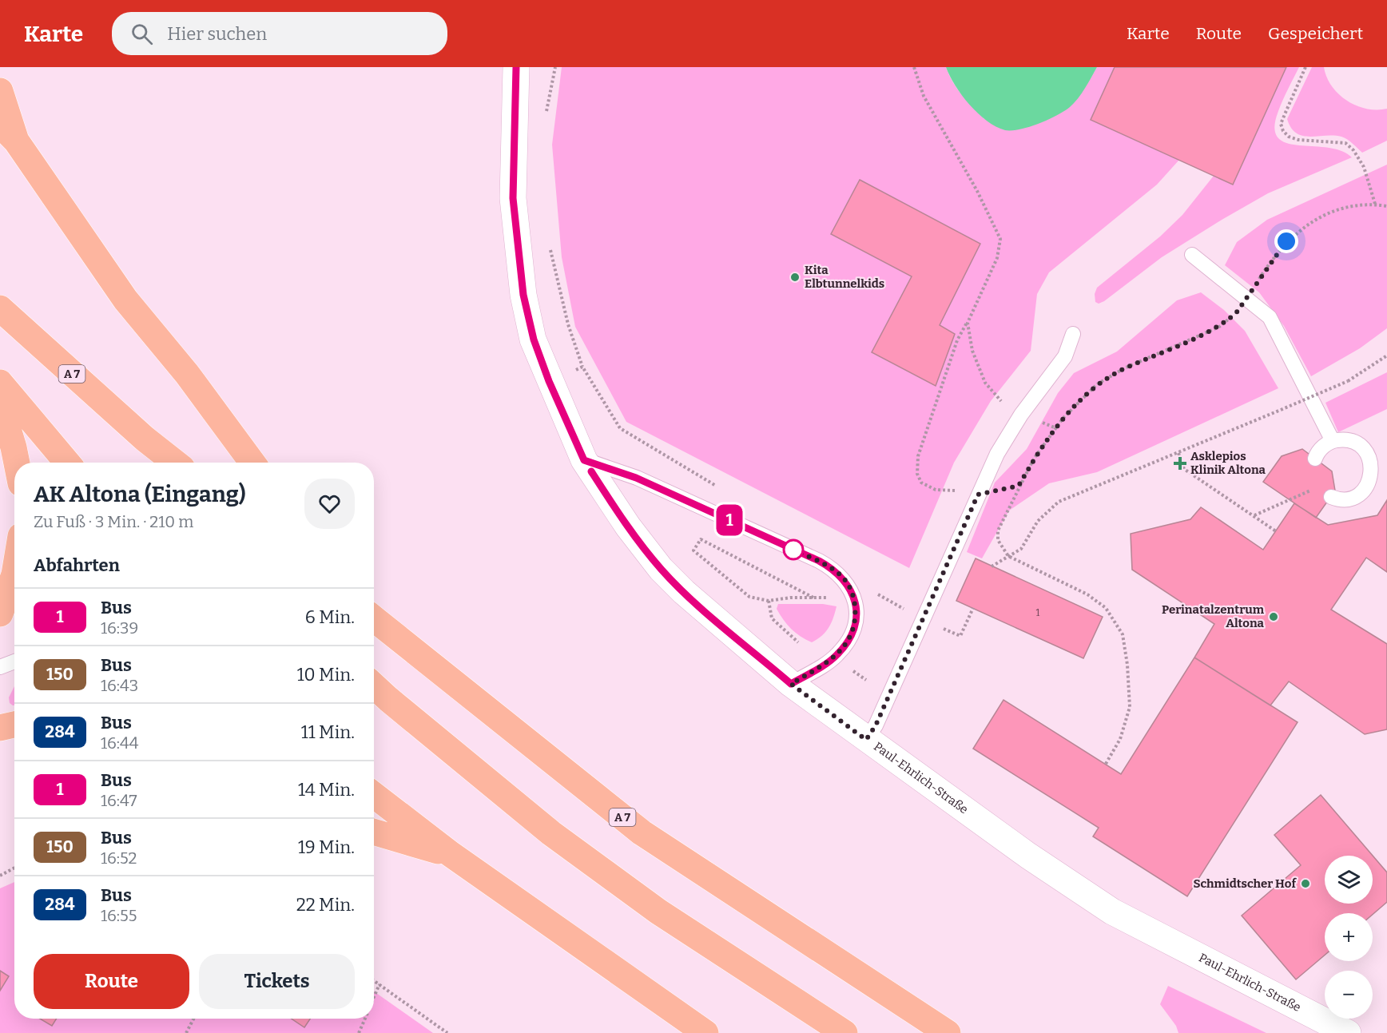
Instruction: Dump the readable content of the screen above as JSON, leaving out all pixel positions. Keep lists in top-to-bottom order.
{
  "streets": {
    "highway": ["A 7"],
    "street": ["Paul-Ehrlich-Straße"]
  },
  "places": {
    "other": ["Kita Elbtunnelkids", "Perinatalzentrum Altona", "Schmidtscher Hof"],
    "health": ["Asklepios Klinik Altona"]
  },
  "lines": ["bus line 1"],
  "house_numbers": ["1"],
  "page": {
    "header": "Karte",
    "search": "Hier suchen",
    "nav": ["Karte", "Route", "Gespeichert"],
    "on_map": "1",
    "heading": [
      ["AK Altona (Eingang)", "Zu Fuß · 3 Min. · 210 m"],
      "Abfahrten"
    ],
    "list": [
      {
        "mark": "1",
        "name": "Bus",
        "note": "16:39",
        "value": "6 Min."
      },
      {
        "mark": "150",
        "name": "Bus",
        "note": "16:43",
        "value": "10 Min."
      },
      {
        "mark": "284",
        "name": "Bus",
        "note": "16:44",
        "value": "11 Min."
      },
      {
        "mark": "1",
        "name": "Bus",
        "note": "16:47",
        "value": "14 Min."
      },
      {
        "mark": "150",
        "name": "Bus",
        "note": "16:52",
        "value": "19 Min."
      },
      {
        "mark": "284",
        "name": "Bus",
        "note": "16:55",
        "value": "22 Min."
      }
    ],
    "map_buttons": ["+", "−"],
    "buttons": ["Route", "Tickets"]
  }
}
